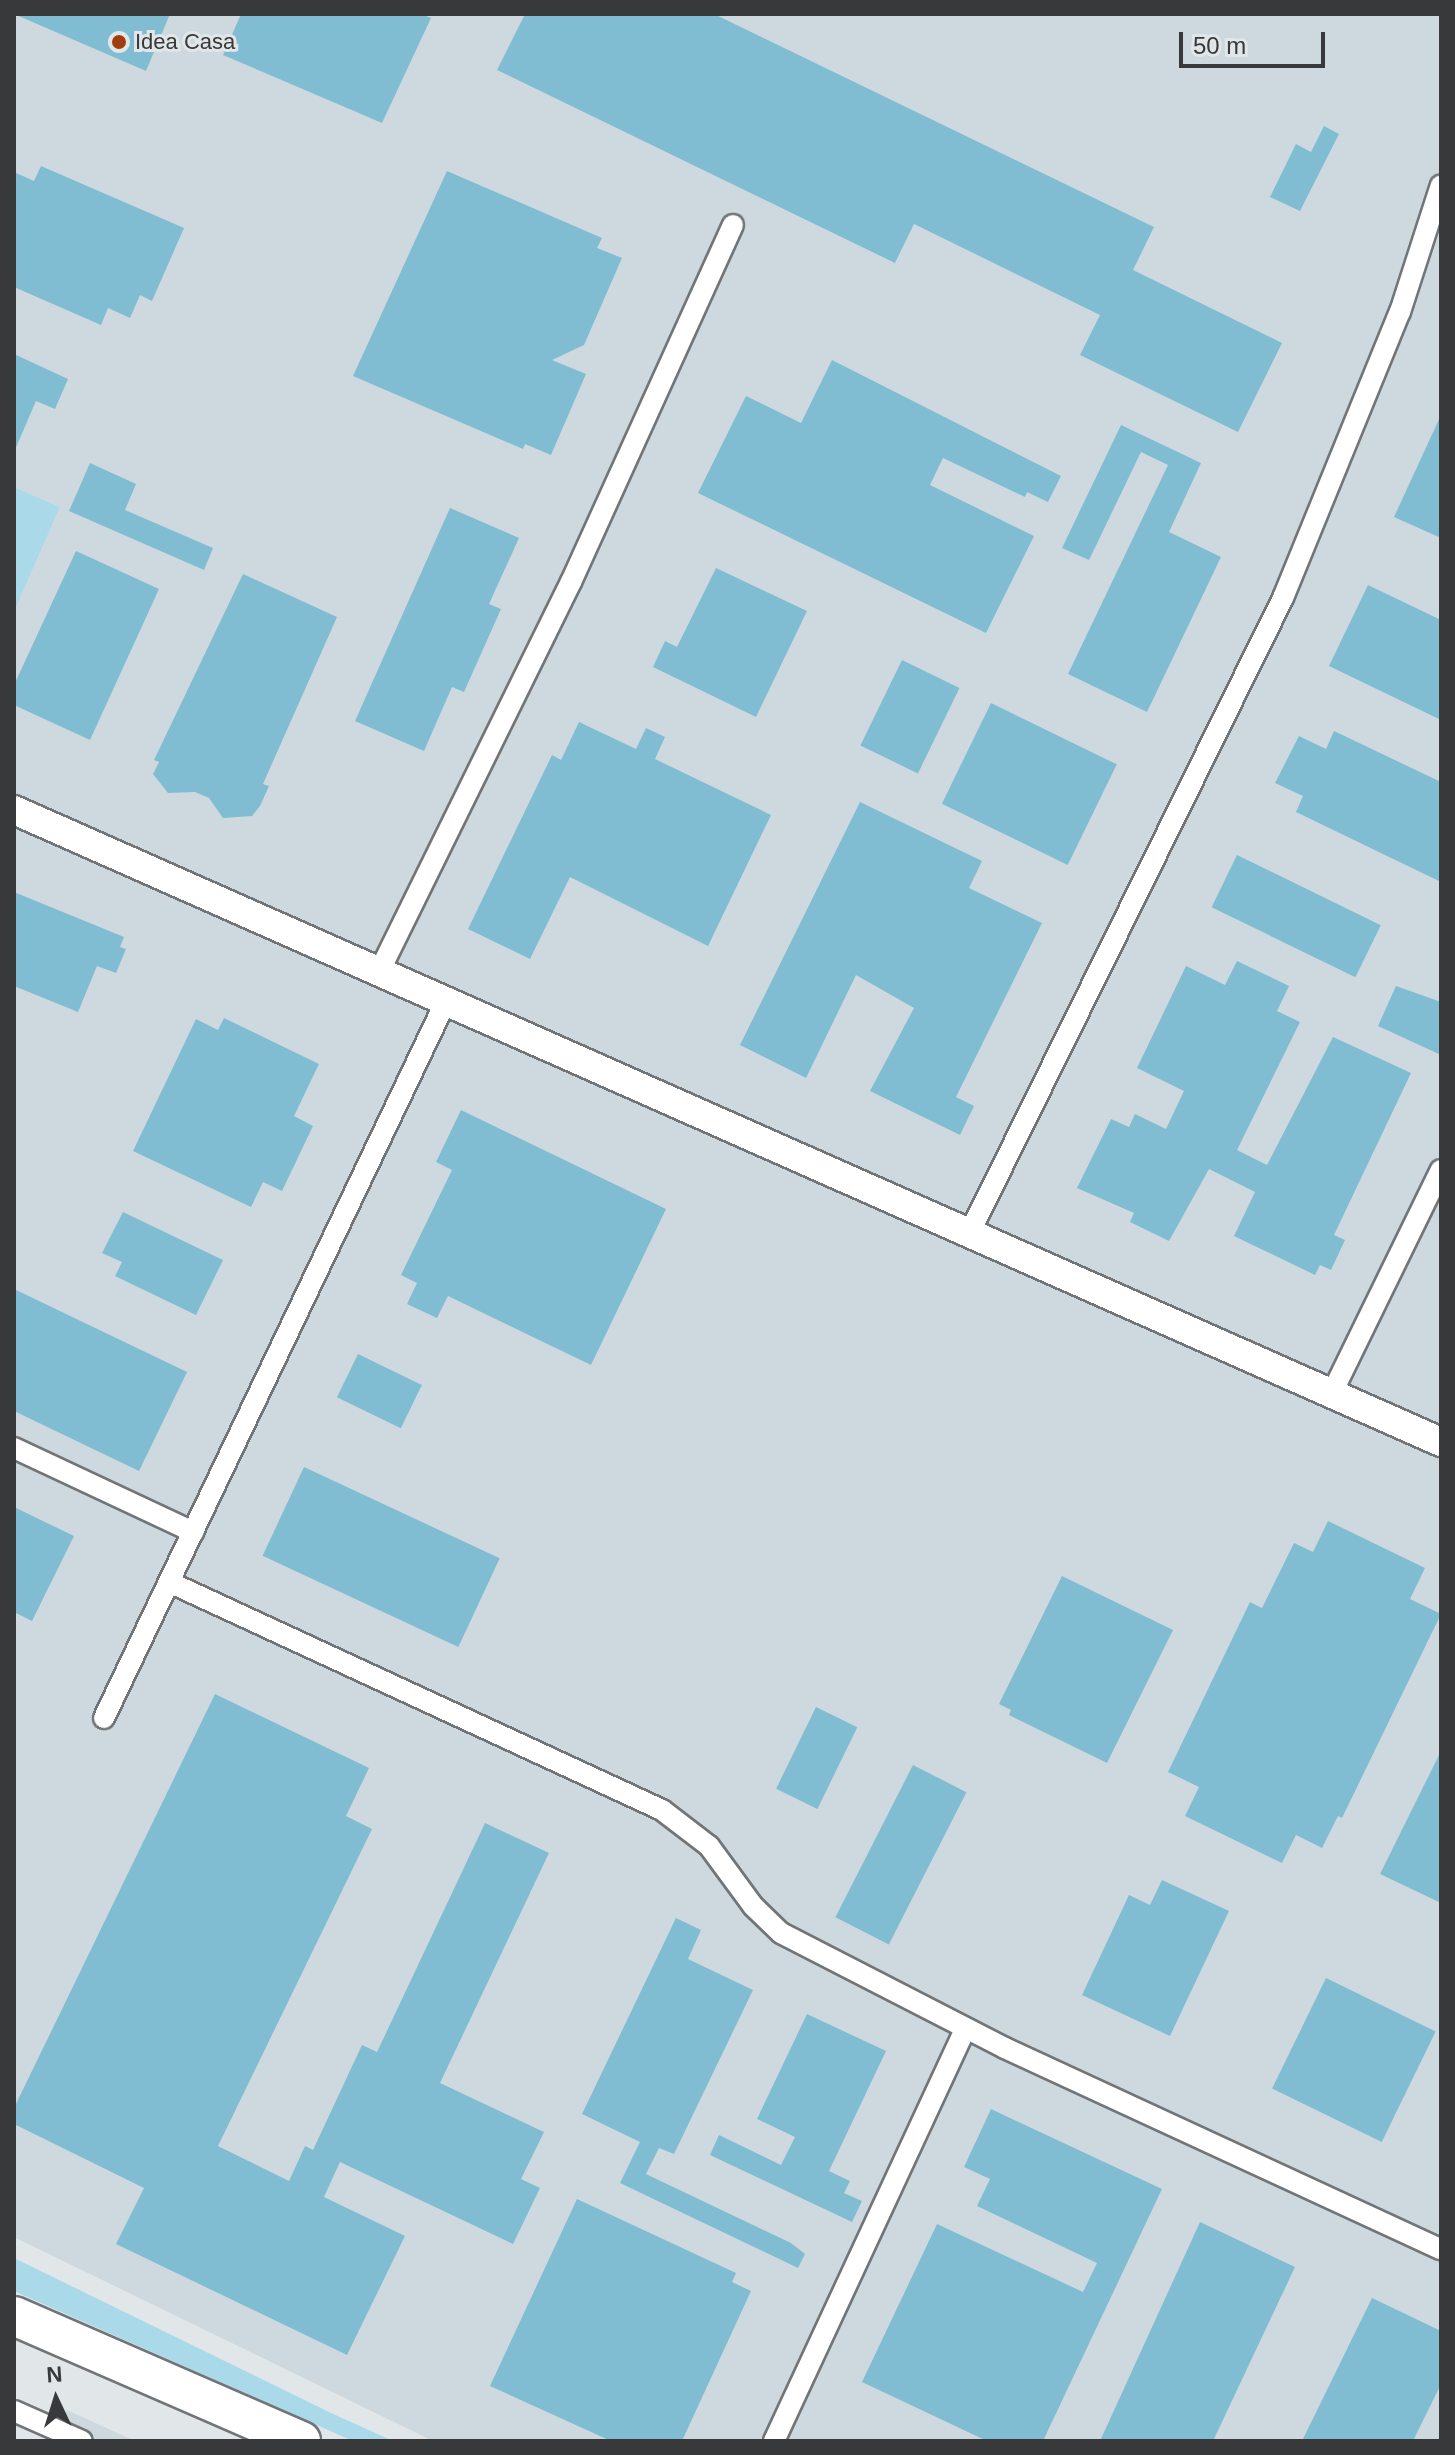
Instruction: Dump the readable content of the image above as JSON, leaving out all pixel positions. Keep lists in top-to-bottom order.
{
  "places": ["Idea Casa"],
  "scale_bar": "50 m",
  "north": "top"
}
